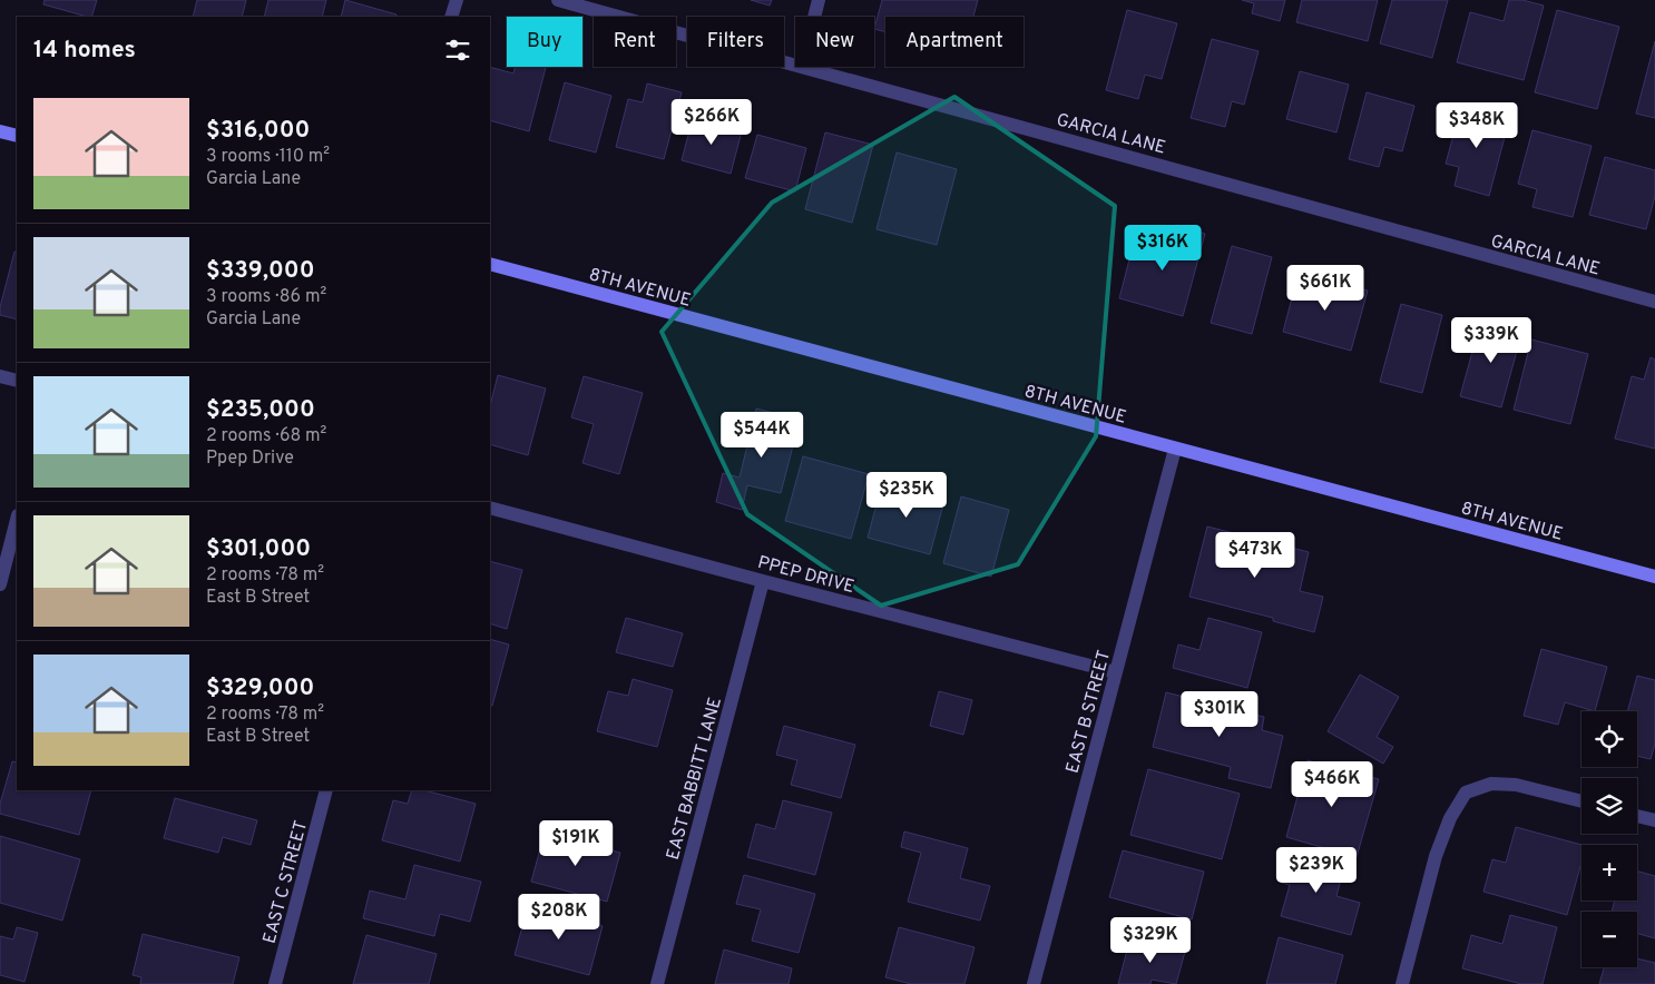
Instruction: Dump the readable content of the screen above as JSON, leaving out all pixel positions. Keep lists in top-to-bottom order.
{
  "streets": {
    "main road": ["8TH AVENUE"],
    "street": [
      "GARCIA LANE",
      "PPEP DRIVE",
      "EAST B STREET",
      "EAST BABBITT LANE",
      "EAST C STREET"
    ]
  },
  "crossings": [
    ["8TH AVENUE", "EAST B STREET"],
    ["PPEP DRIVE", "EAST B STREET"],
    ["PPEP DRIVE", "EAST BABBITT LANE"]
  ],
  "page": {
    "chip": [
      "Buy",
      "Rent",
      "Filters",
      "New",
      "Apartment"
    ],
    "heading": "14 homes",
    "list": [
      {
        "name": "$316,000",
        "note": "3 rooms · 110 m² · Garcia Lane"
      },
      {
        "name": "$339,000",
        "note": "3 rooms · 86 m² · Garcia Lane"
      },
      {
        "name": "$235,000",
        "note": "2 rooms · 68 m² · Ppep Drive"
      },
      {
        "name": "$301,000",
        "note": "2 rooms · 78 m² · East B Street"
      },
      {
        "name": "$329,000",
        "note": "2 rooms · 78 m² · East B Street"
      }
    ],
    "price": [
      "$266K",
      "$348K",
      "$316K",
      "$661K",
      "$339K",
      "$544K",
      "$235K",
      "$473K",
      "$301K",
      "$466K",
      "$191K",
      "$239K",
      "$208K",
      "$329K"
    ],
    "map_buttons": ["+", "−"]
  }
}
